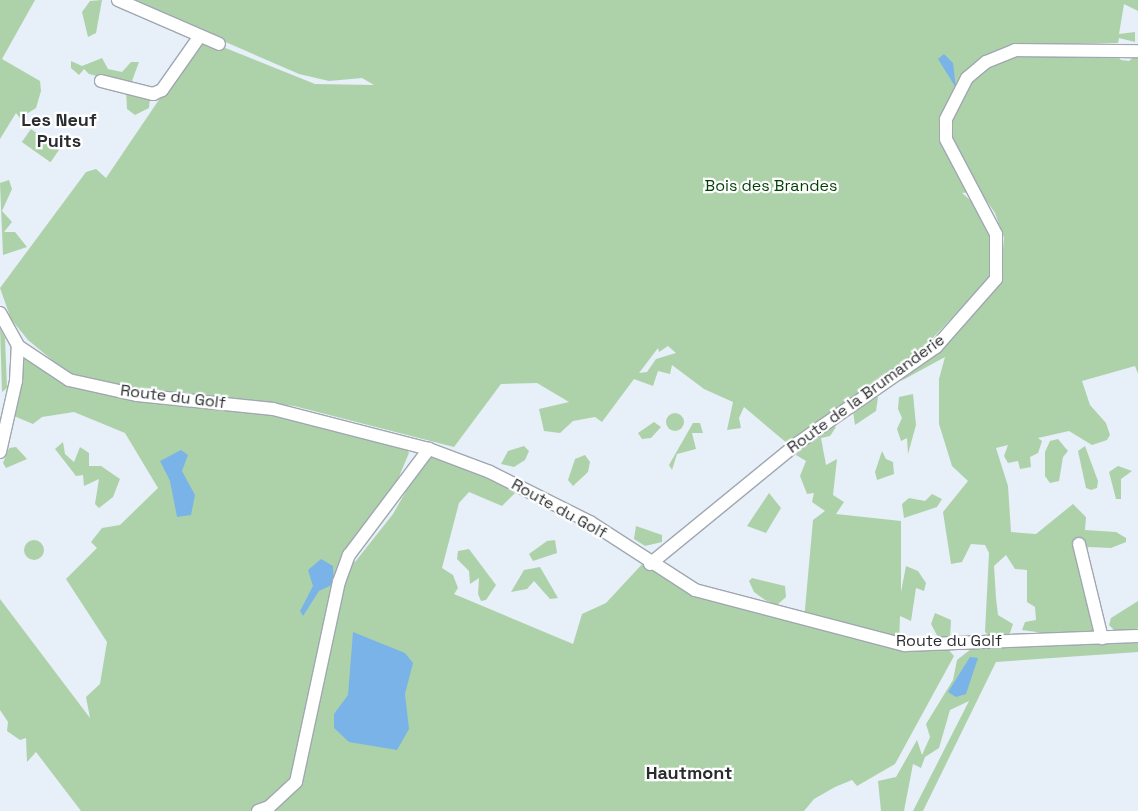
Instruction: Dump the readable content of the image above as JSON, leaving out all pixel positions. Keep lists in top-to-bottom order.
{
  "streets": {
    "street": ["Route de la Brumanderie", "Route du Golf"]
  },
  "crossings": [
    ["Route de la Brumanderie", "Route du Golf"]
  ],
  "districts": ["Les Neuf Puits", "Hautmont"],
  "parks": ["Bois des Brandes"]
}
